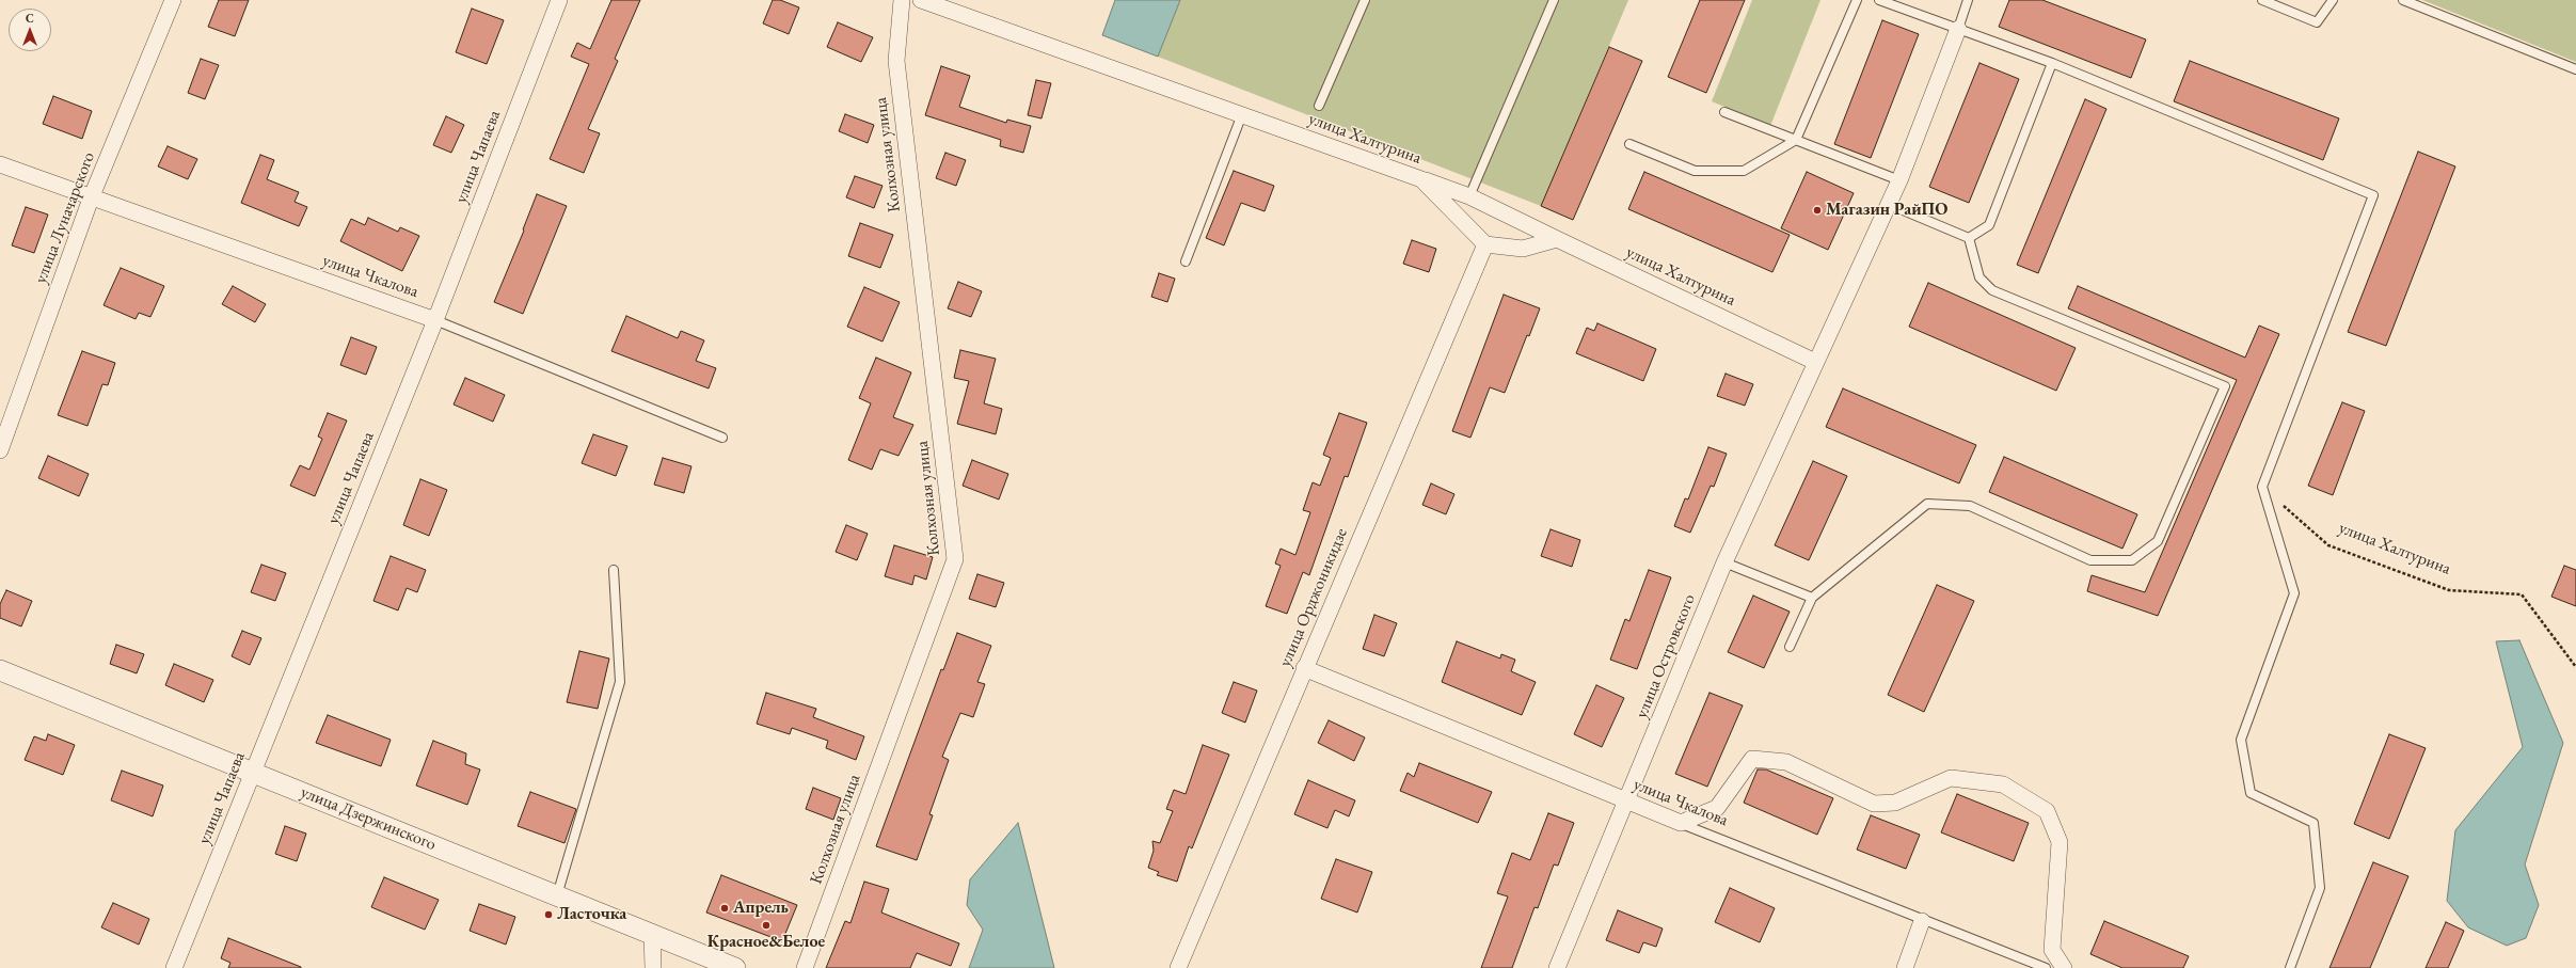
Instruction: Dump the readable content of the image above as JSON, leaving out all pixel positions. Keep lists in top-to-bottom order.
{
  "streets": {
    "street": [
      "улица Халтурина",
      "Колхозная улица",
      "улица Чапаева",
      "улица Луначарского",
      "улица Чкалова",
      "улица Орджоникидзе",
      "улица Островского",
      "улица Дзержинского"
    ]
  },
  "crossings": [
    ["улица Халтурина", "улица Орджоникидзе"],
    ["улица Халтурина", "улица Островского"],
    ["улица Чапаева", "улица Чкалова"],
    ["улица Чапаева", "улица Дзержинского"],
    ["улица Луначарского", "улица Чкалова"],
    ["улица Чкалова", "улица Орджоникидзе"],
    ["улица Чкалова", "улица Островского"]
  ],
  "places": [
    "Магазин РайПО",
    "Апрель",
    "Ласточка",
    "Красное&Белое"
  ],
  "north": "top"
}
